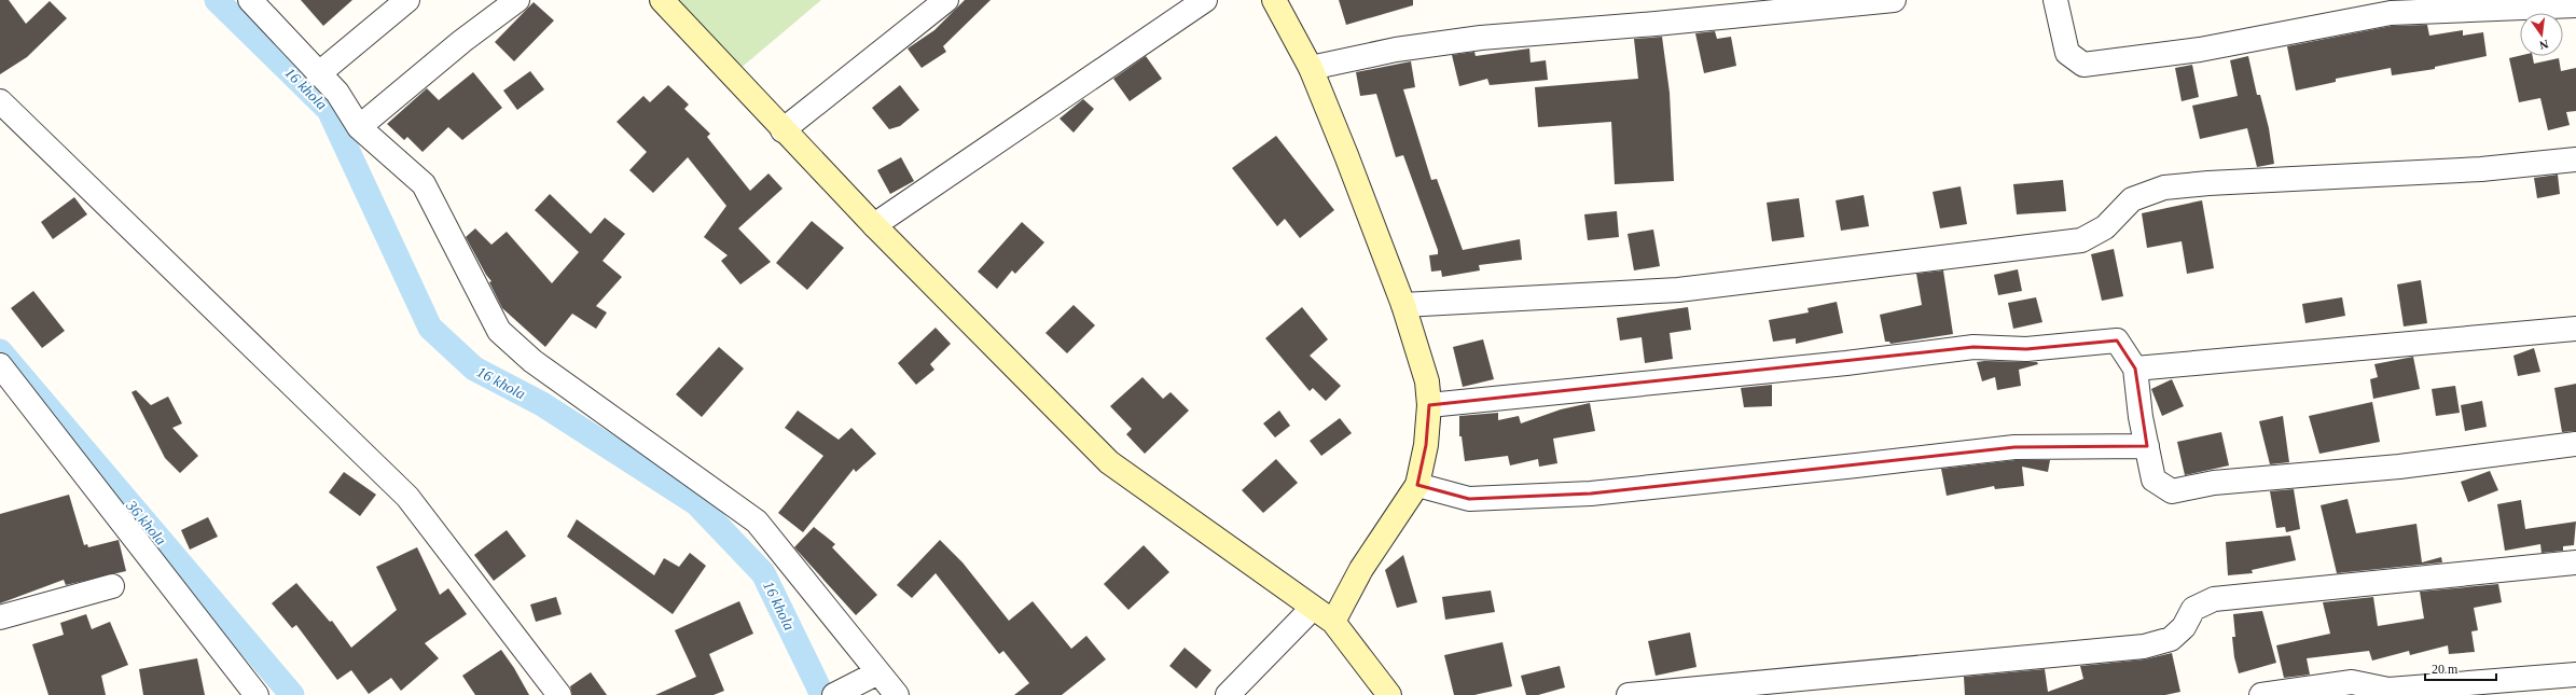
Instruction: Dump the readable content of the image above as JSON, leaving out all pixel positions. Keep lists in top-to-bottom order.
{
  "water": ["16 khola", "36 khola"],
  "scale_bar": "20 m",
  "north": "bottom"
}
